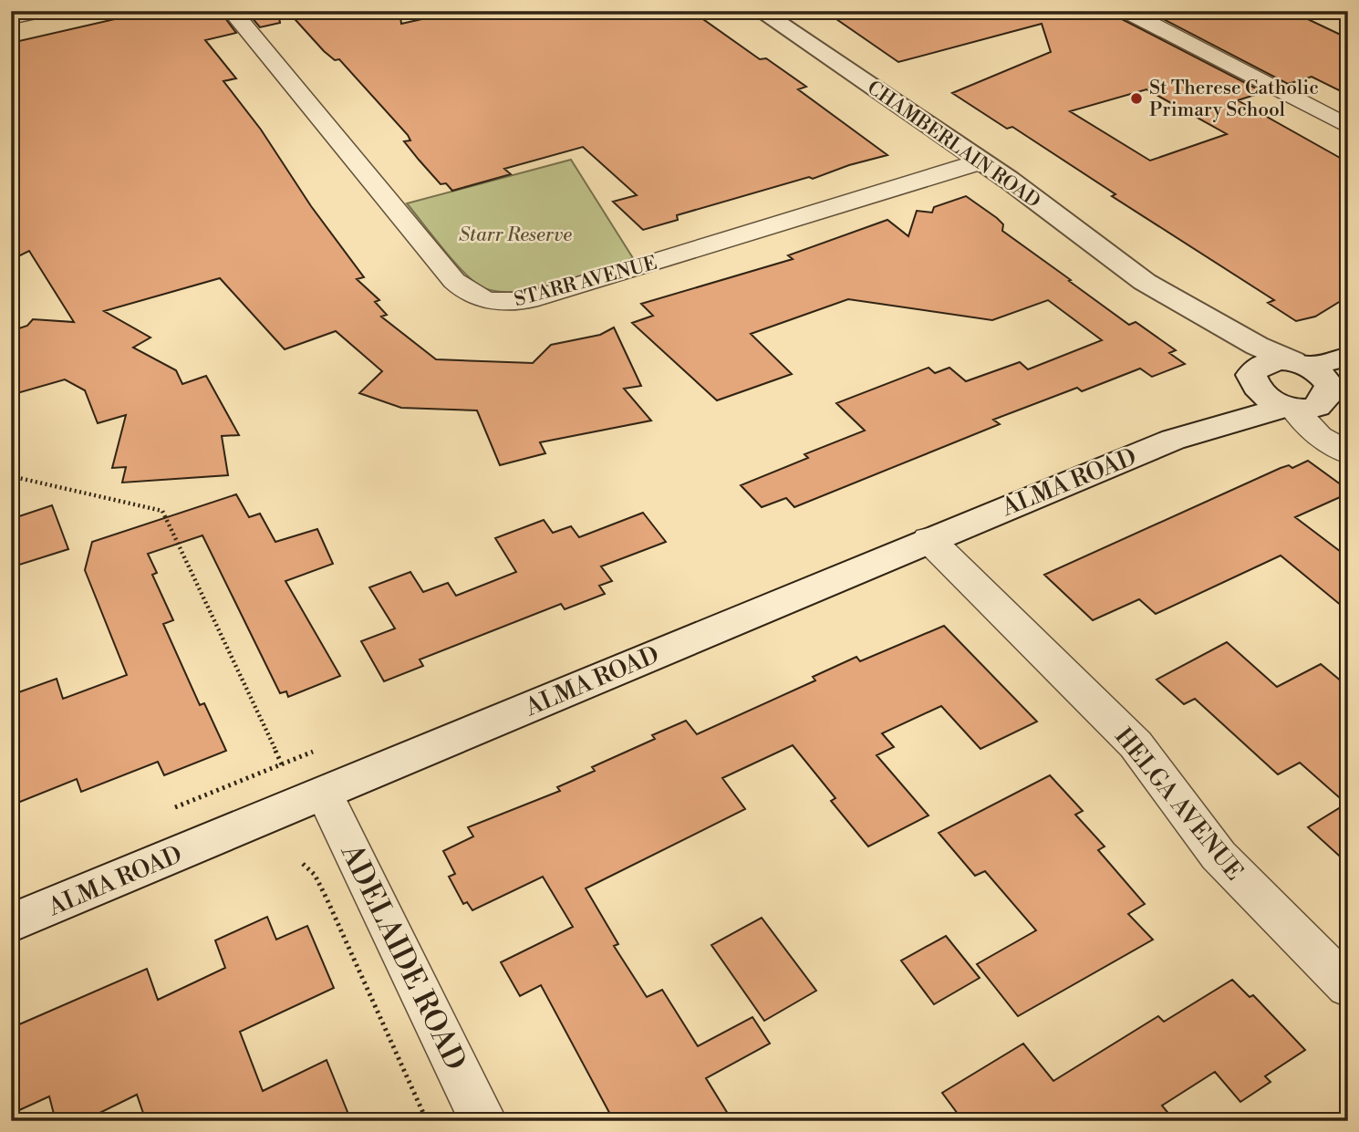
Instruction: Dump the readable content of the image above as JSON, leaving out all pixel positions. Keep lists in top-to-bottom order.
{
  "streets": {
    "main road": ["CHAMBERLAIN ROAD", "ALMA ROAD"],
    "street": ["STARR AVENUE", "HELGA AVENUE", "ADELAIDE ROAD"]
  },
  "crossings": [
    ["CHAMBERLAIN ROAD", "STARR AVENUE"],
    ["CHAMBERLAIN ROAD", "ALMA ROAD"],
    ["ALMA ROAD", "HELGA AVENUE"],
    ["ALMA ROAD", "ADELAIDE ROAD"]
  ],
  "parks": ["Starr Reserve"],
  "places": ["St Therese Catholic Primary School"]
}
